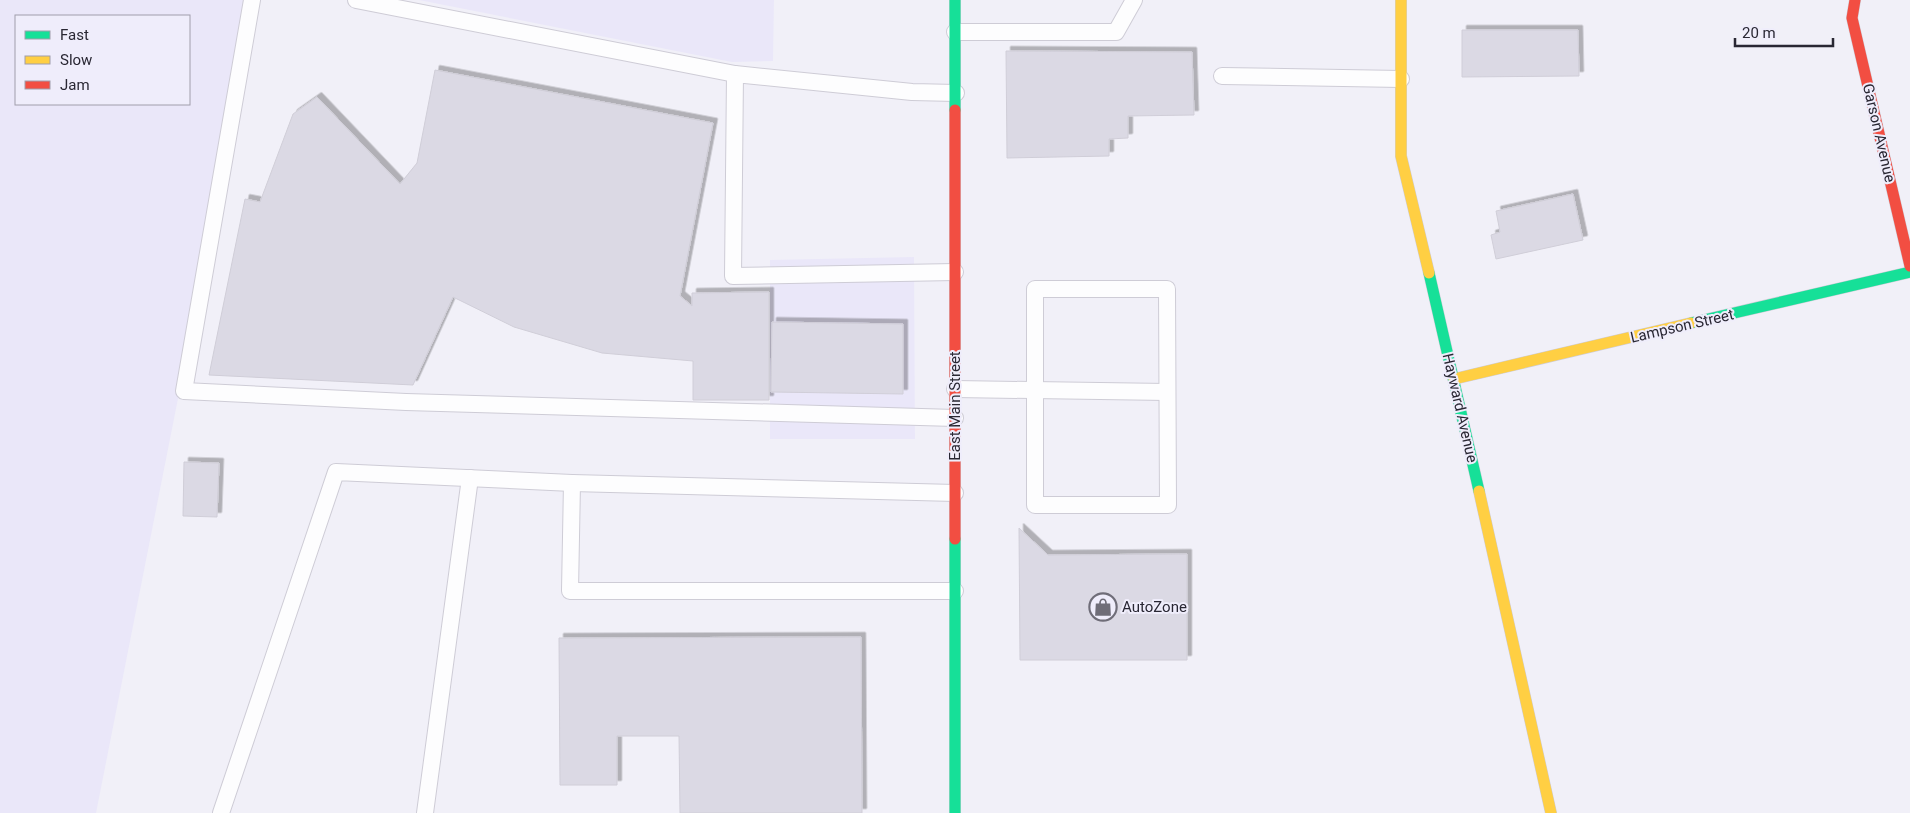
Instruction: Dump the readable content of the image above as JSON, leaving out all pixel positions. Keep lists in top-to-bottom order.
{
  "streets": {
    "street": [
      "Garson Avenue",
      "Lampson Street",
      "East Main Street",
      "Hayward Avenue"
    ]
  },
  "crossings": [
    ["Lampson Street", "Hayward Avenue"]
  ],
  "places": {
    "shop": ["AutoZone"]
  },
  "legend": ["Fast", "Slow", "Jam"],
  "scale_bar": "20 m"
}
